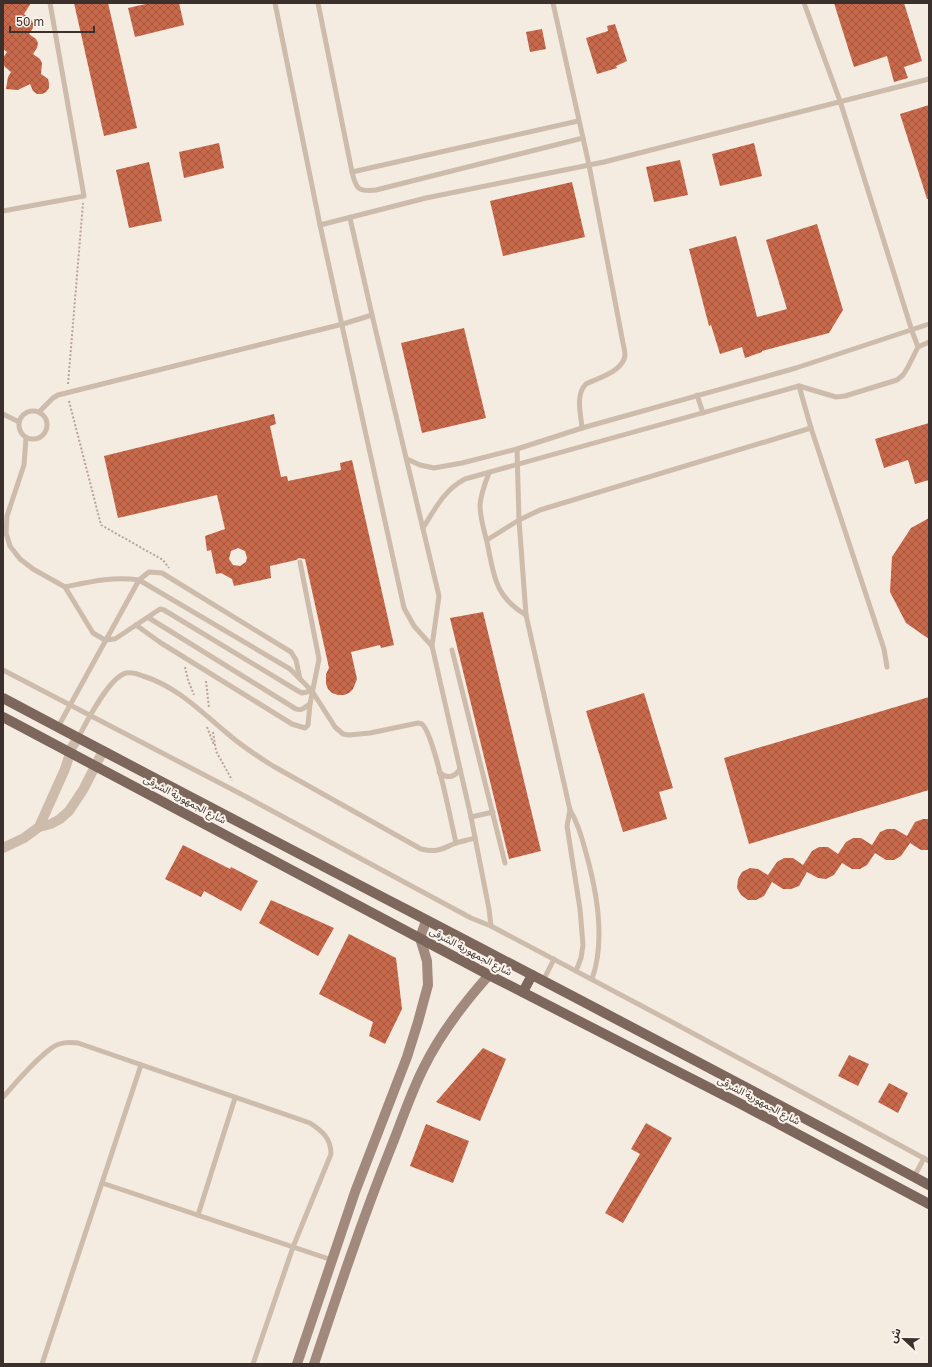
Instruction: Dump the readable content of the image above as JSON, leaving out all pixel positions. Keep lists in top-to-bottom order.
{
  "streets": {
    "main road": ["شارع الجمهورية الشرقى"]
  },
  "scale_bar": "50 m",
  "north": "left"
}
